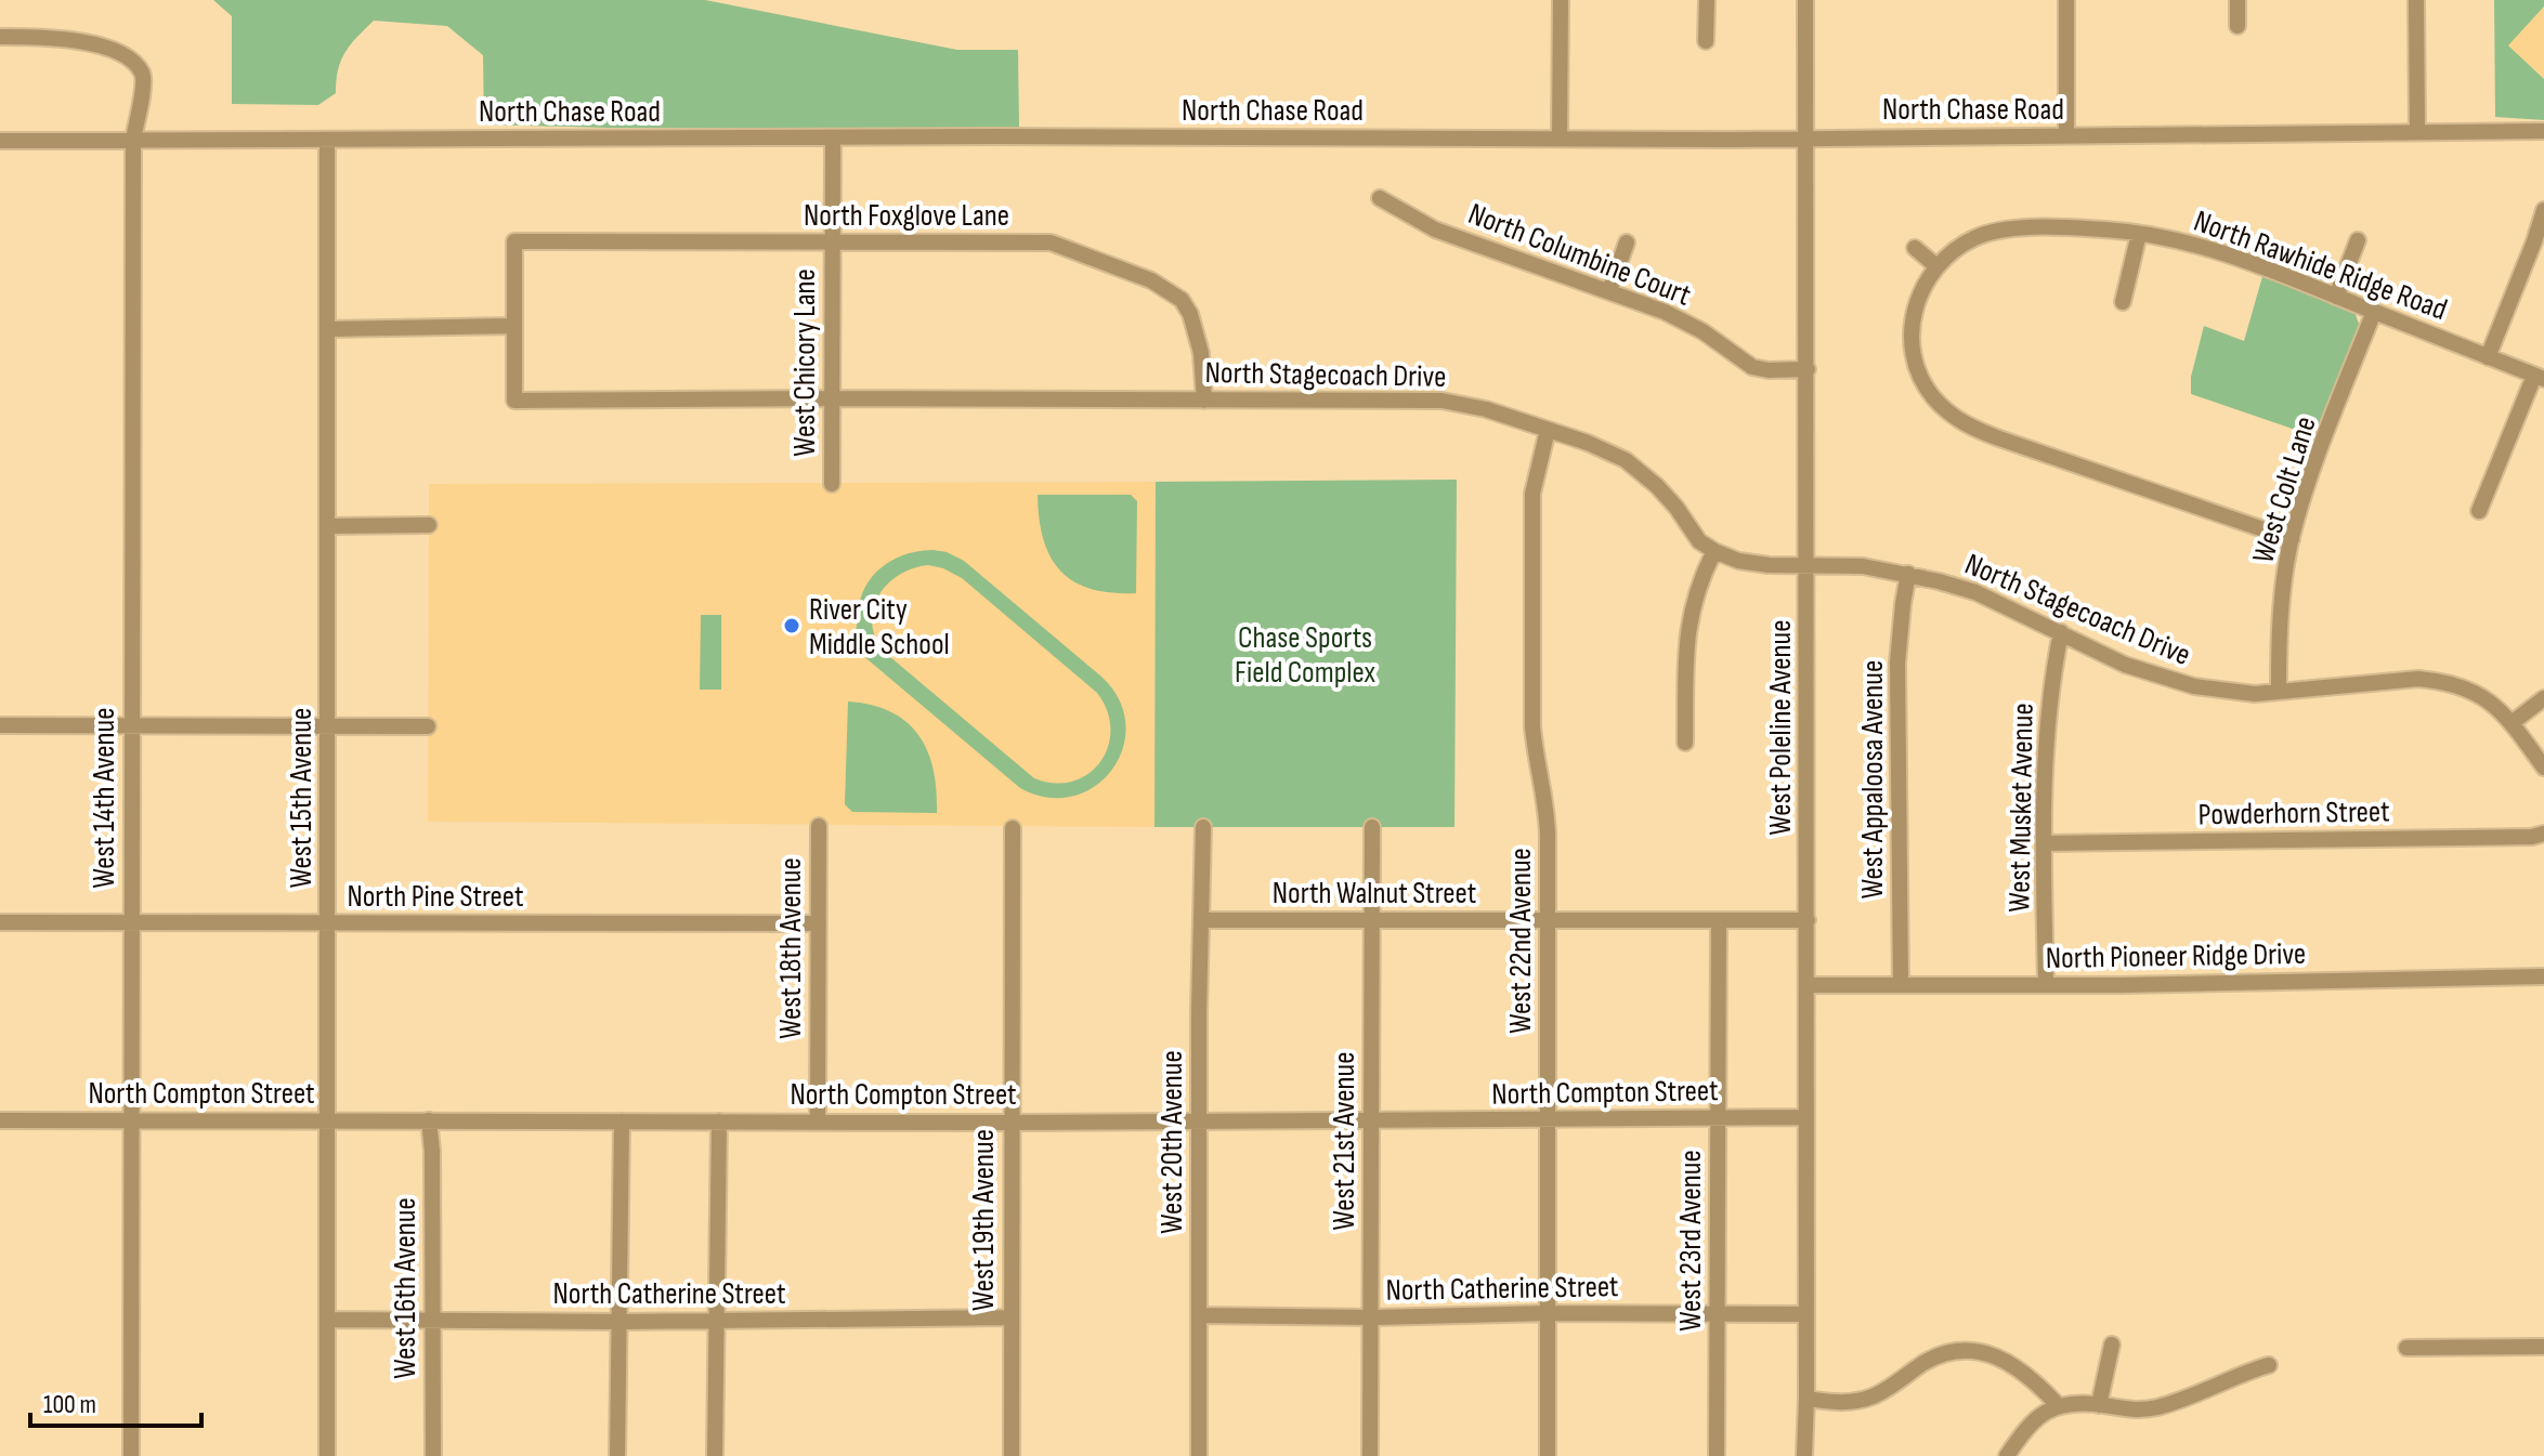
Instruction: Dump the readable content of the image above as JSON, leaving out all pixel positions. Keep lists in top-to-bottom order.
{
  "streets": {
    "street": [
      "North Chase Road",
      "North Foxglove Lane",
      "North Columbine Court",
      "North Rawhide Ridge Road",
      "West Chicory Lane",
      "North Stagecoach Drive",
      "West Colt Lane",
      "West Poleline Avenue",
      "West Appaloosa Avenue",
      "West 14th Avenue",
      "West 15th Avenue",
      "West Musket Avenue",
      "Powderhorn Street",
      "North Walnut Street",
      "North Pine Street",
      "West 22nd Avenue",
      "West 18th Avenue",
      "North Pioneer Ridge Drive",
      "North Compton Street",
      "West 21st Avenue",
      "West 20th Avenue",
      "West 19th Avenue",
      "West 23rd Avenue",
      "North Catherine Street",
      "West 16th Avenue"
    ]
  },
  "crossings": [
    ["North Chase Road", "West Chicory Lane"],
    ["North Chase Road", "West Poleline Avenue"],
    ["North Chase Road", "West 14th Avenue"],
    ["North Chase Road", "West 15th Avenue"],
    ["North Foxglove Lane", "West Chicory Lane"],
    ["North Foxglove Lane", "North Stagecoach Drive"],
    ["North Columbine Court", "West Poleline Avenue"],
    ["North Rawhide Ridge Road", "West Colt Lane"],
    ["West Chicory Lane", "North Stagecoach Drive"],
    ["North Stagecoach Drive", "West Colt Lane"],
    ["North Stagecoach Drive", "West Poleline Avenue"],
    ["North Stagecoach Drive", "West Appaloosa Avenue"],
    ["North Stagecoach Drive", "West Musket Avenue"],
    ["North Stagecoach Drive", "West 22nd Avenue"],
    ["West Poleline Avenue", "North Walnut Street"],
    ["West Poleline Avenue", "North Pioneer Ridge Drive"],
    ["West Poleline Avenue", "North Compton Street"],
    ["West Poleline Avenue", "North Catherine Street"],
    ["West Appaloosa Avenue", "North Pioneer Ridge Drive"],
    ["West 14th Avenue", "North Pine Street"],
    ["West 14th Avenue", "North Compton Street"],
    ["West 15th Avenue", "North Pine Street"],
    ["West 15th Avenue", "North Compton Street"],
    ["West 15th Avenue", "North Catherine Street"],
    ["West Musket Avenue", "Powderhorn Street"],
    ["West Musket Avenue", "North Pioneer Ridge Drive"],
    ["North Walnut Street", "West 22nd Avenue"],
    ["North Walnut Street", "West 21st Avenue"],
    ["North Walnut Street", "West 20th Avenue"],
    ["North Walnut Street", "West 23rd Avenue"],
    ["North Pine Street", "West 18th Avenue"],
    ["West 22nd Avenue", "North Compton Street"],
    ["West 22nd Avenue", "North Catherine Street"],
    ["West 18th Avenue", "North Compton Street"],
    ["North Compton Street", "West 21st Avenue"],
    ["North Compton Street", "West 20th Avenue"],
    ["North Compton Street", "West 19th Avenue"],
    ["North Compton Street", "West 23rd Avenue"],
    ["North Compton Street", "West 16th Avenue"],
    ["West 21st Avenue", "North Catherine Street"],
    ["West 20th Avenue", "North Catherine Street"],
    ["West 19th Avenue", "North Catherine Street"],
    ["West 23rd Avenue", "North Catherine Street"],
    ["North Catherine Street", "West 16th Avenue"]
  ],
  "parks": ["Chase Sports Field Complex"],
  "places": ["River City Middle School"],
  "scale_bar": "100 m"
}
